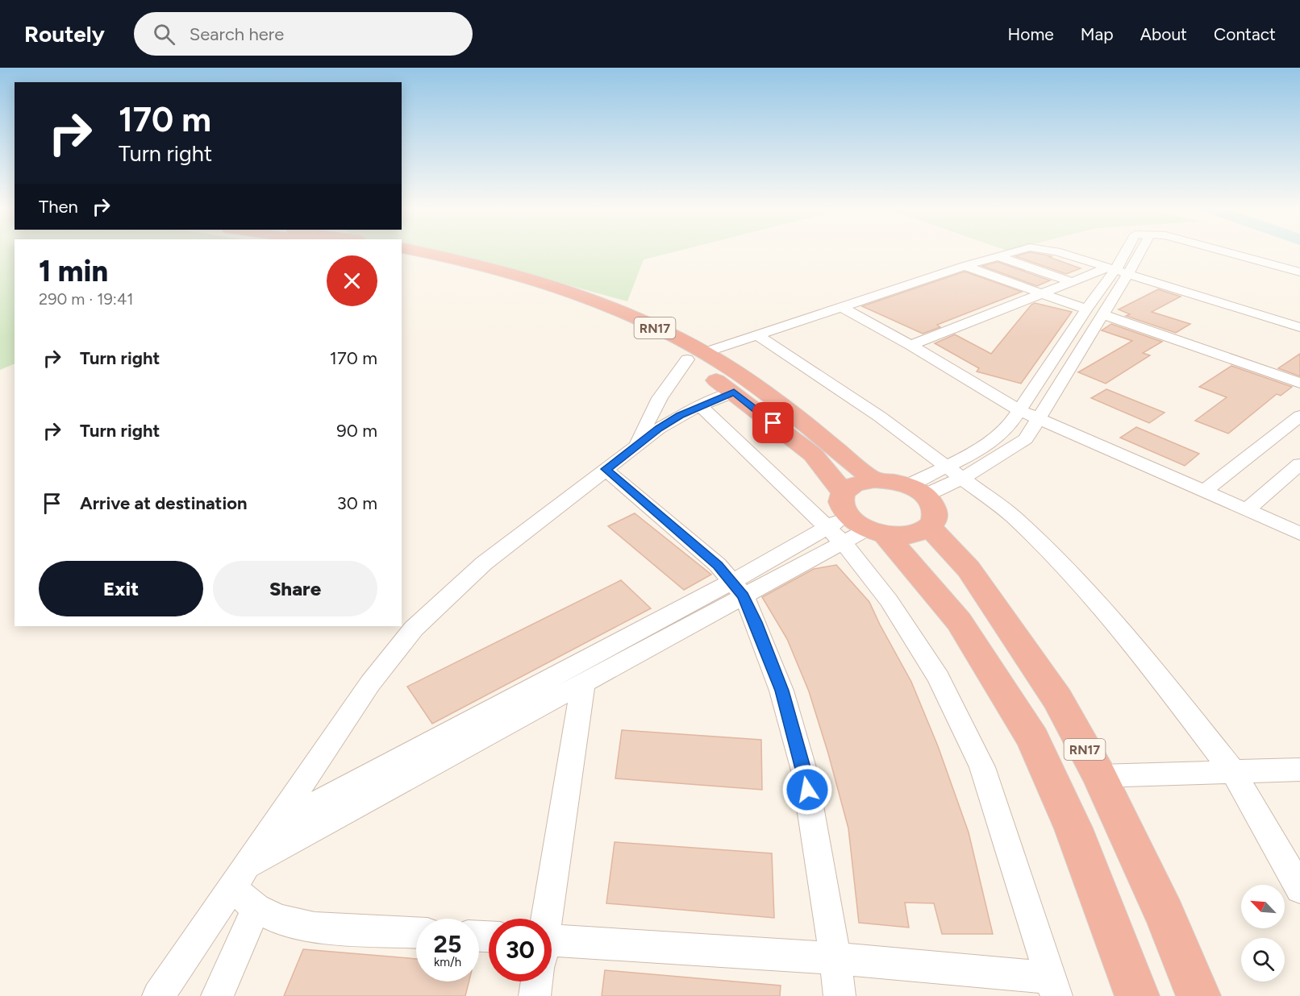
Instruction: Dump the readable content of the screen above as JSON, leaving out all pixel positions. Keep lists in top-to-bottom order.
{
  "streets": {
    "highway": ["RN17"]
  },
  "north": "top left",
  "page": {
    "header": "Routely",
    "search": "Search here",
    "nav": [
      "Home",
      "Map",
      "About",
      "Contact"
    ],
    "turn": ["170 m", "Turn right"],
    "then": "Then",
    "heading": ["1 min", "290 m · 19:41"],
    "list": [
      {
        "name": "Turn right",
        "value": "170 m"
      },
      {
        "name": "Turn right",
        "value": "90 m"
      },
      {
        "name": "Arrive at destination",
        "value": "30 m"
      }
    ],
    "buttons": ["Exit", "Share"],
    "speed": "25 km/h",
    "limit": "30"
  }
}
